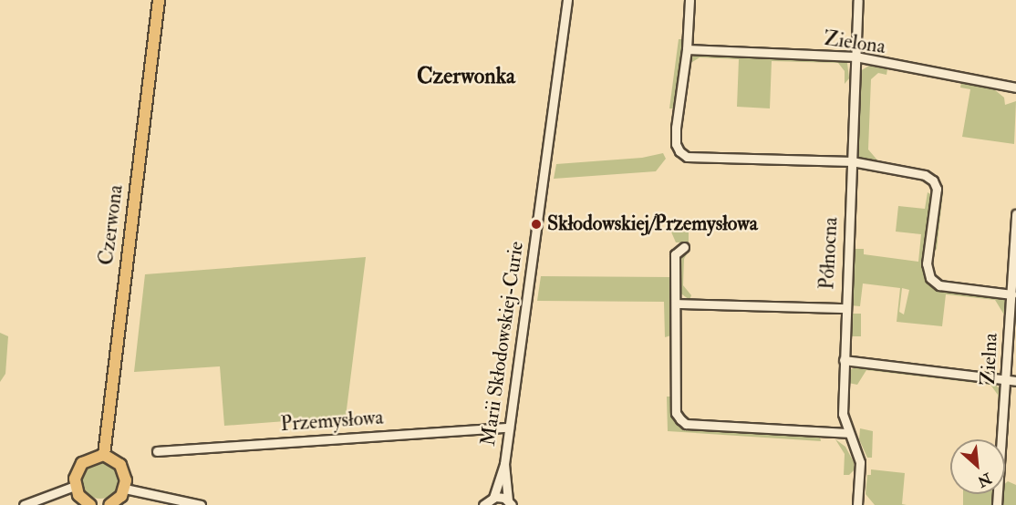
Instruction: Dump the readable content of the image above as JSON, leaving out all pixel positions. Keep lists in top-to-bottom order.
{
  "streets": {
    "main road": ["Czerwona"],
    "street": [
      "Zielona",
      "Północna",
      "Marii Skłodowskiej-Curie",
      "Zielna",
      "Przemysłowa"
    ]
  },
  "crossings": [
    ["Zielona", "Północna"],
    ["Marii Skłodowskiej-Curie", "Przemysłowa"]
  ],
  "districts": ["Czerwonka"],
  "places": ["Skłodowskiej/Przemysłowa"],
  "north": "bottom right"
}
